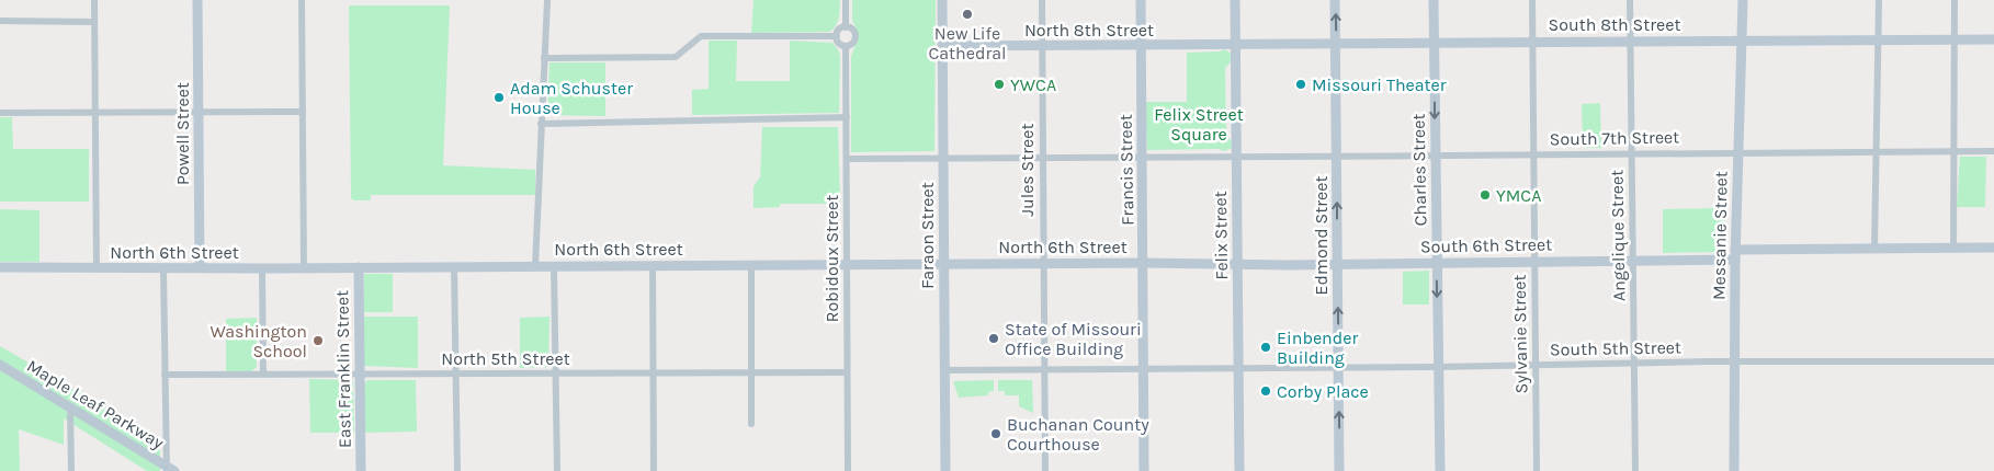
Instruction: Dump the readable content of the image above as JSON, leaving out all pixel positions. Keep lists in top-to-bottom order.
{
  "streets": {
    "main road": [
      "South 8th Street",
      "North 8th Street",
      "Powell Street",
      "Francis Street",
      "Charles Street",
      "Faraon Street",
      "Felix Street",
      "Edmond Street",
      "Messanie Street",
      "South 6th Street",
      "North 6th Street",
      "East Franklin Street",
      "Maple Leaf Parkway"
    ],
    "street": [
      "South 7th Street",
      "Jules Street",
      "Angelique Street",
      "Robidoux Street",
      "Sylvanie Street",
      "South 5th Street",
      "North 5th Street"
    ]
  },
  "crossings": [
    ["South 8th Street", "North 8th Street"],
    ["South 8th Street", "Charles Street"],
    ["South 8th Street", "Felix Street"],
    ["South 8th Street", "Edmond Street"],
    ["South 8th Street", "Angelique Street"],
    ["South 8th Street", "Messanie Street"],
    ["South 8th Street", "Sylvanie Street"],
    ["North 8th Street", "Jules Street"],
    ["North 8th Street", "Francis Street"],
    ["North 8th Street", "Faraon Street"],
    ["North 8th Street", "Felix Street"],
    ["Powell Street", "North 6th Street"],
    ["South 7th Street", "Jules Street"],
    ["South 7th Street", "Francis Street"],
    ["South 7th Street", "Charles Street"],
    ["South 7th Street", "Faraon Street"],
    ["South 7th Street", "Felix Street"],
    ["South 7th Street", "Edmond Street"],
    ["South 7th Street", "Angelique Street"],
    ["South 7th Street", "Messanie Street"],
    ["South 7th Street", "Robidoux Street"],
    ["South 7th Street", "Sylvanie Street"],
    ["Jules Street", "North 6th Street"],
    ["Francis Street", "North 6th Street"],
    ["Charles Street", "South 6th Street"],
    ["Charles Street", "South 5th Street"],
    ["Faraon Street", "North 6th Street"],
    ["Felix Street", "South 6th Street"],
    ["Felix Street", "North 6th Street"],
    ["Felix Street", "South 5th Street"],
    ["Edmond Street", "South 6th Street"],
    ["Edmond Street", "South 5th Street"],
    ["Angelique Street", "South 6th Street"],
    ["Angelique Street", "South 5th Street"],
    ["Messanie Street", "South 6th Street"],
    ["Messanie Street", "South 5th Street"],
    ["South 6th Street", "North 6th Street"],
    ["South 6th Street", "Sylvanie Street"],
    ["North 6th Street", "Robidoux Street"],
    ["North 6th Street", "East Franklin Street"],
    ["Robidoux Street", "North 5th Street"],
    ["Sylvanie Street", "South 5th Street"],
    ["North 5th Street", "East Franklin Street"]
  ],
  "one_way": ["Charles Street", "Edmond Street"],
  "parks": ["Felix Street Square"],
  "places": [
    "New Life Cathedral",
    "YWCA",
    "Missouri Theater",
    "Adam Schuster House",
    "YMCA",
    "State of Missouri Office Building",
    "Washington School",
    "Einbender Building",
    "Corby Place",
    "Buchanan County Courthouse"
  ]
}
